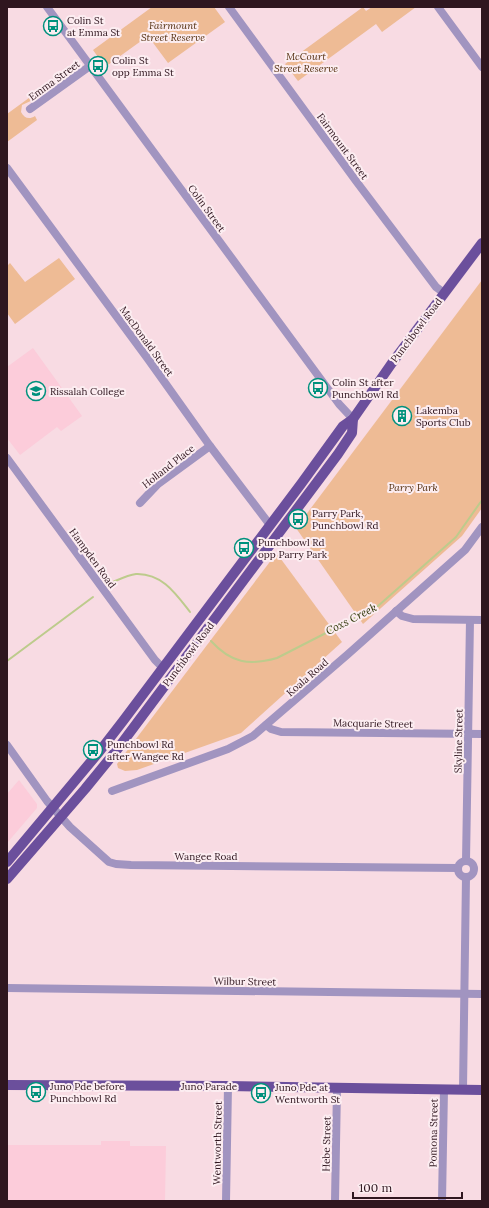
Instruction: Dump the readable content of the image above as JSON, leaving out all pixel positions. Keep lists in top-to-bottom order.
{
  "streets": {
    "main road": ["Punchbowl Road", "Juno Parade"],
    "street": [
      "Emma Street",
      "Fairmount Street",
      "Colin Street",
      "MacDonald Street",
      "Holland Place",
      "Hampden Road",
      "Koala Road",
      "Macquarie Street",
      "Skyline Street",
      "Wangee Road",
      "Wilbur Street",
      "Pomona Street",
      "Wentworth Street",
      "Hebe Street"
    ]
  },
  "crossings": [
    ["Emma Street", "Colin Street"],
    ["Fairmount Street", "Punchbowl Road"],
    ["Colin Street", "Punchbowl Road"],
    ["Punchbowl Road", "MacDonald Street"],
    ["Punchbowl Road", "Hampden Road"],
    ["Punchbowl Road", "Wangee Road"],
    ["MacDonald Street", "Holland Place"],
    ["Koala Road", "Macquarie Street"],
    ["Macquarie Street", "Skyline Street"],
    ["Skyline Street", "Wangee Road"],
    ["Juno Parade", "Pomona Street"],
    ["Juno Parade", "Wentworth Street"],
    ["Juno Parade", "Hebe Street"]
  ],
  "water": ["Coxs Creek"],
  "parks": ["Fairmount Street Reserve", "McCourt Street Reserve", "Parry Park"],
  "places": {
    "bus stop": [
      "Colin St at Emma St",
      "Colin St opp Emma St",
      "Colin St after Punchbowl Rd",
      "Parry Park, Punchbowl Rd",
      "Punchbowl Rd opp Parry Park",
      "Punchbowl Rd after Wangee Rd",
      "Juno Pde before Punchbowl Rd",
      "Juno Pde at Wentworth St"
    ],
    "school or university": ["Rissalah College"],
    "building": ["Lakemba Sports Club"]
  },
  "scale_bar": "100 m"
}
